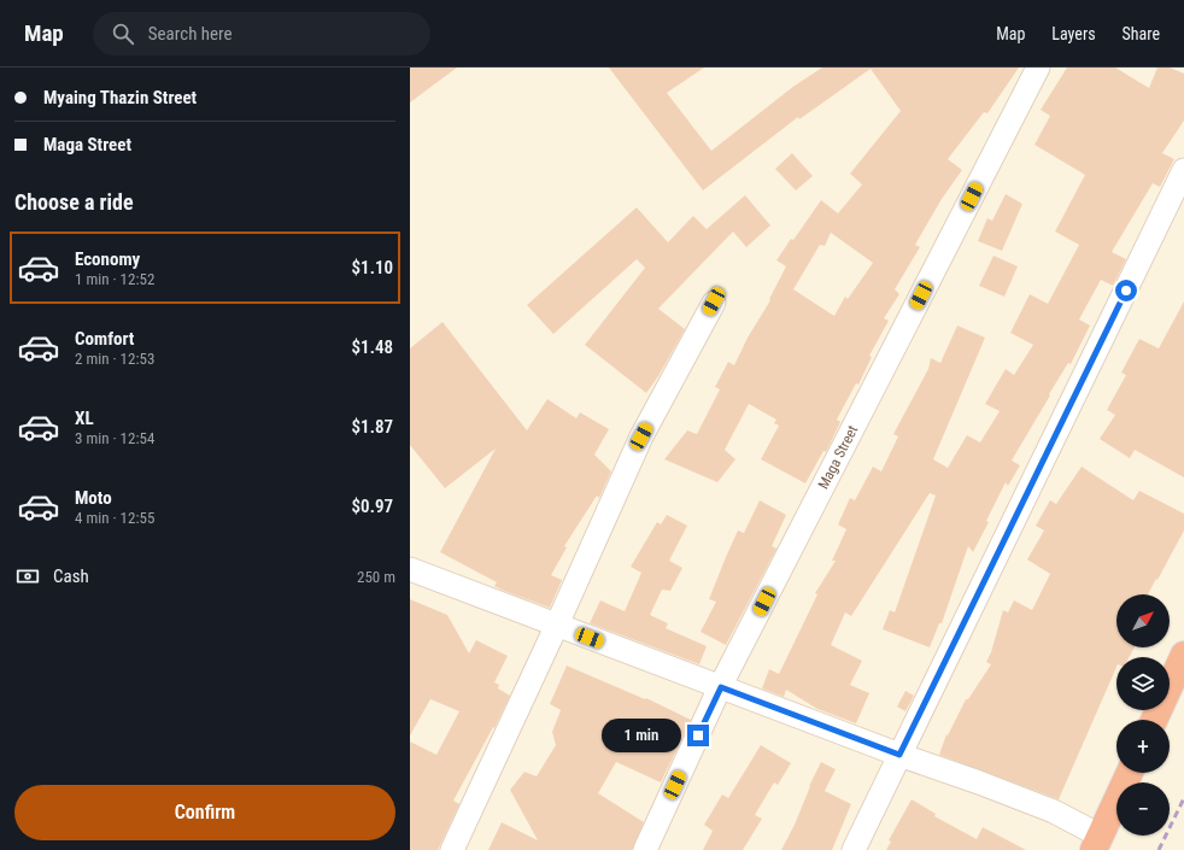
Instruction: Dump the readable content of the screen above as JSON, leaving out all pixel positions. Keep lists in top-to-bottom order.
{
  "streets": {
    "street": ["Maga Street"]
  },
  "north": "top right",
  "page": {
    "header": "Map",
    "search": "Search here",
    "nav": ["Map", "Layers", "Share"],
    "banner": ["Myaing Thazin Street", "Maga Street"],
    "heading": "Choose a ride",
    "list": [
      {
        "name": "Economy",
        "note": "1 min · 12:52",
        "value": "$1.10"
      },
      {
        "name": "Comfort",
        "note": "2 min · 12:53",
        "value": "$1.48"
      },
      {
        "name": "XL",
        "note": "3 min · 12:54",
        "value": "$1.87"
      },
      {
        "name": "Moto",
        "note": "4 min · 12:55",
        "value": "$0.97"
      }
    ],
    "pay": ["Cash", "250 m"],
    "map_buttons": ["+", "−"],
    "bubble": "1 min",
    "buttons": "Confirm"
  }
}
